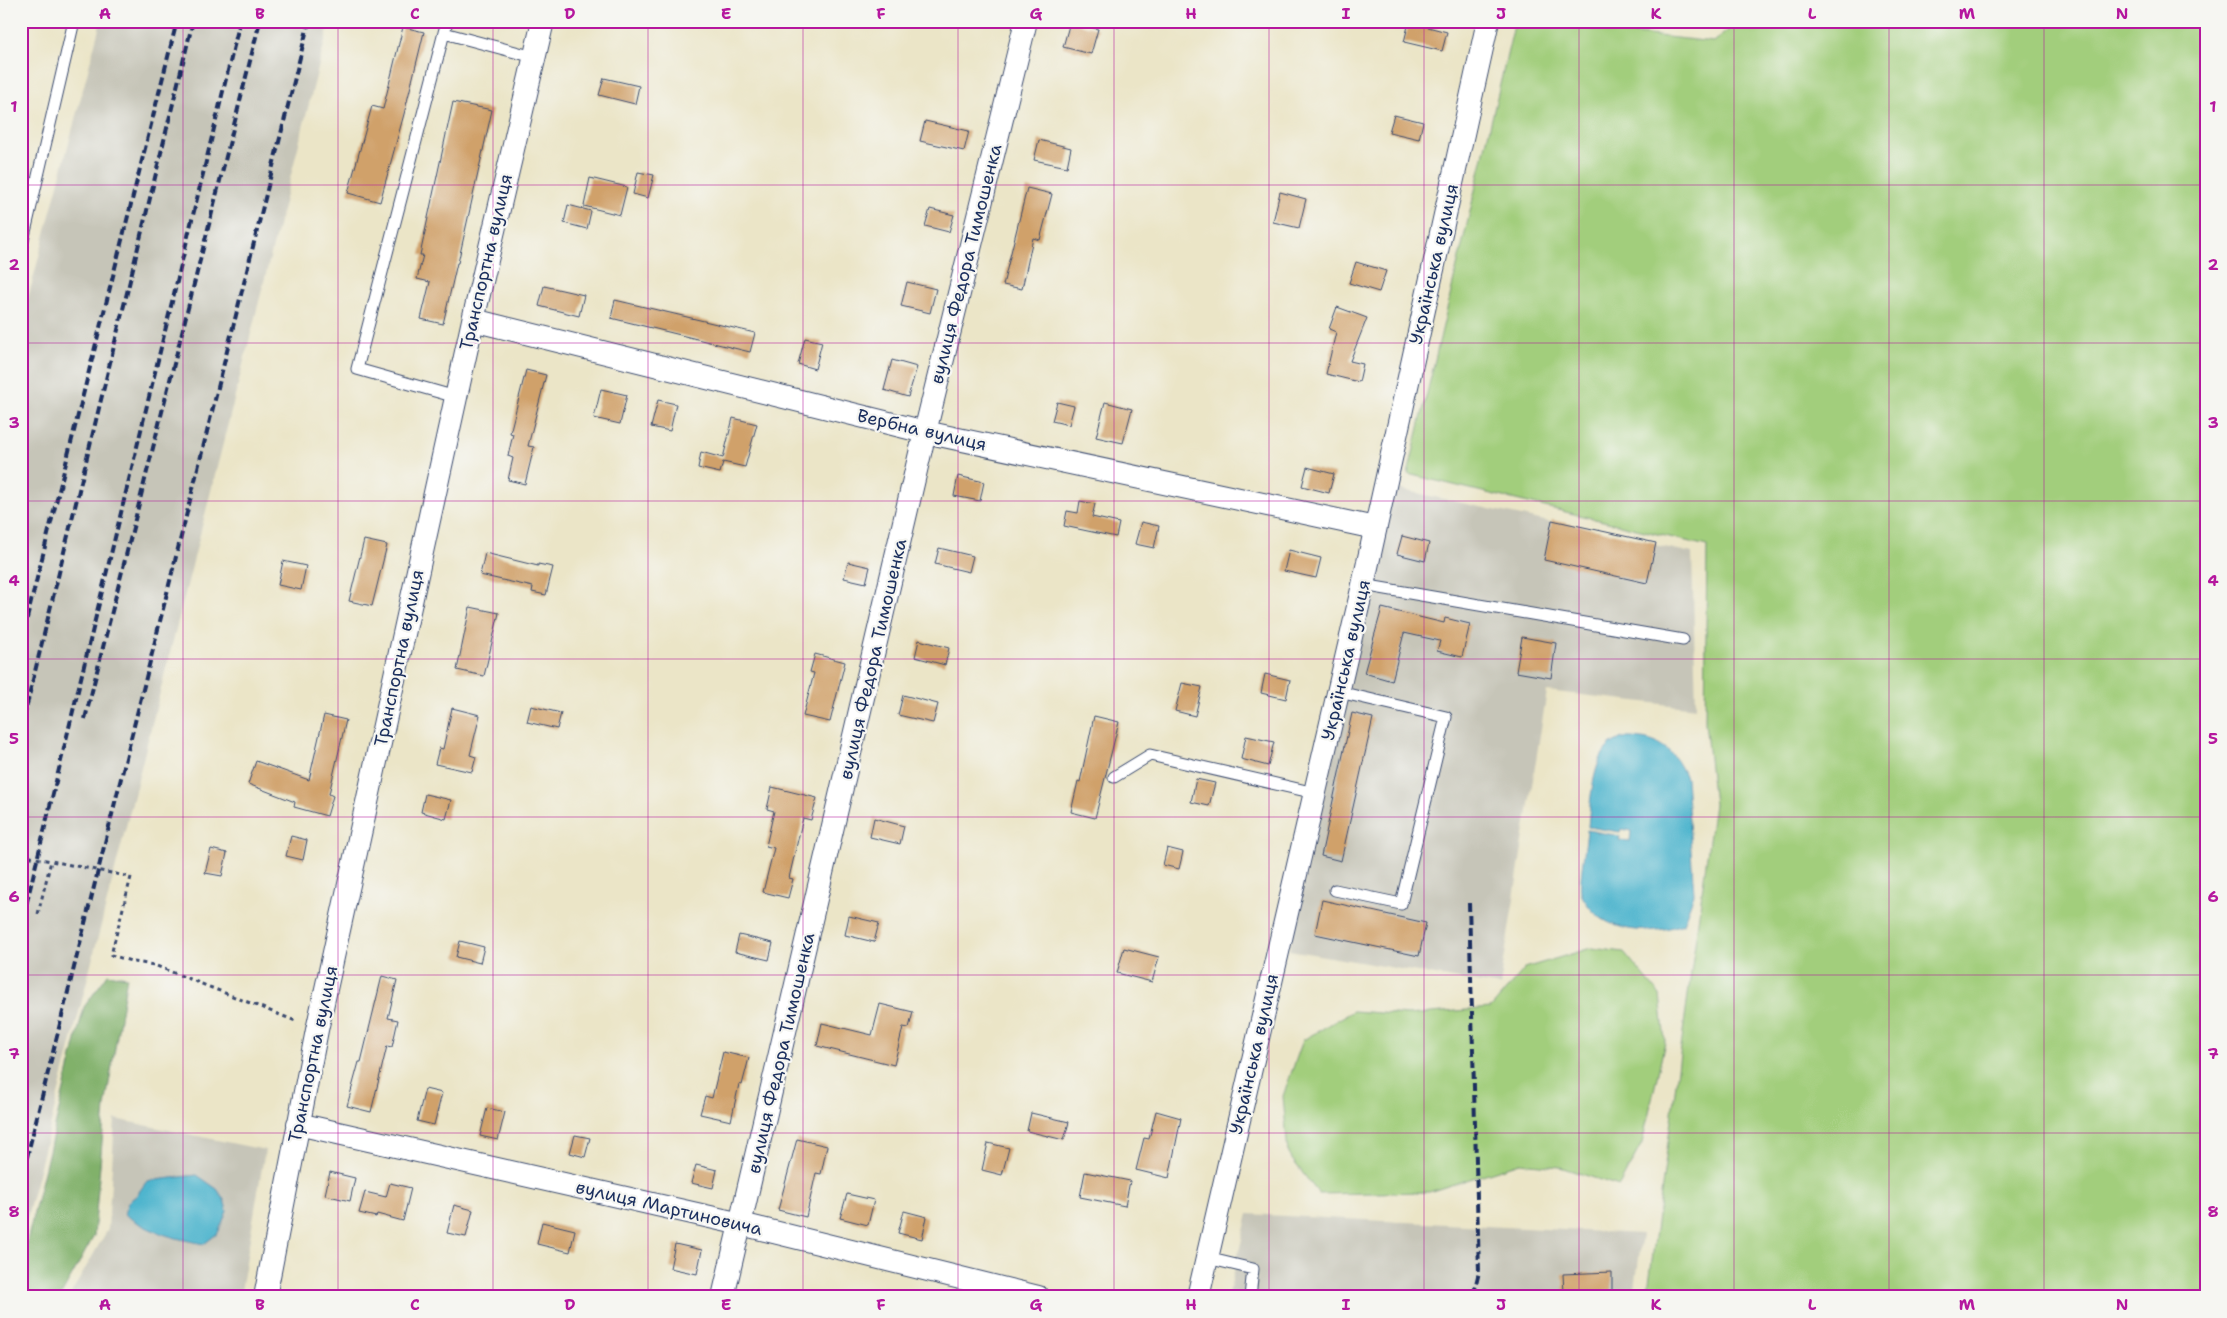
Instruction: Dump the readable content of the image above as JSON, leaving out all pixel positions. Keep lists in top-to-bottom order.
{
  "streets": {
    "street": [
      "Транспортна вулиця",
      "вулиця Федора Тимошенка",
      "Українська вулиця",
      "Вербна вулиця",
      "вулиця Мартиновича"
    ]
  },
  "crossings": [
    ["Транспортна вулиця", "Вербна вулиця"],
    ["Транспортна вулиця", "вулиця Мартиновича"],
    ["вулиця Федора Тимошенка", "Вербна вулиця"],
    ["вулиця Федора Тимошенка", "вулиця Мартиновича"],
    ["Українська вулиця", "Вербна вулиця"]
  ],
  "grid": {
    "columns": [
      "A",
      "B",
      "C",
      "D",
      "E",
      "F",
      "G",
      "H",
      "I",
      "J",
      "K",
      "L",
      "M",
      "N"
    ],
    "rows": [
      "1",
      "2",
      "3",
      "4",
      "5",
      "6",
      "7",
      "8"
    ]
  }
}
